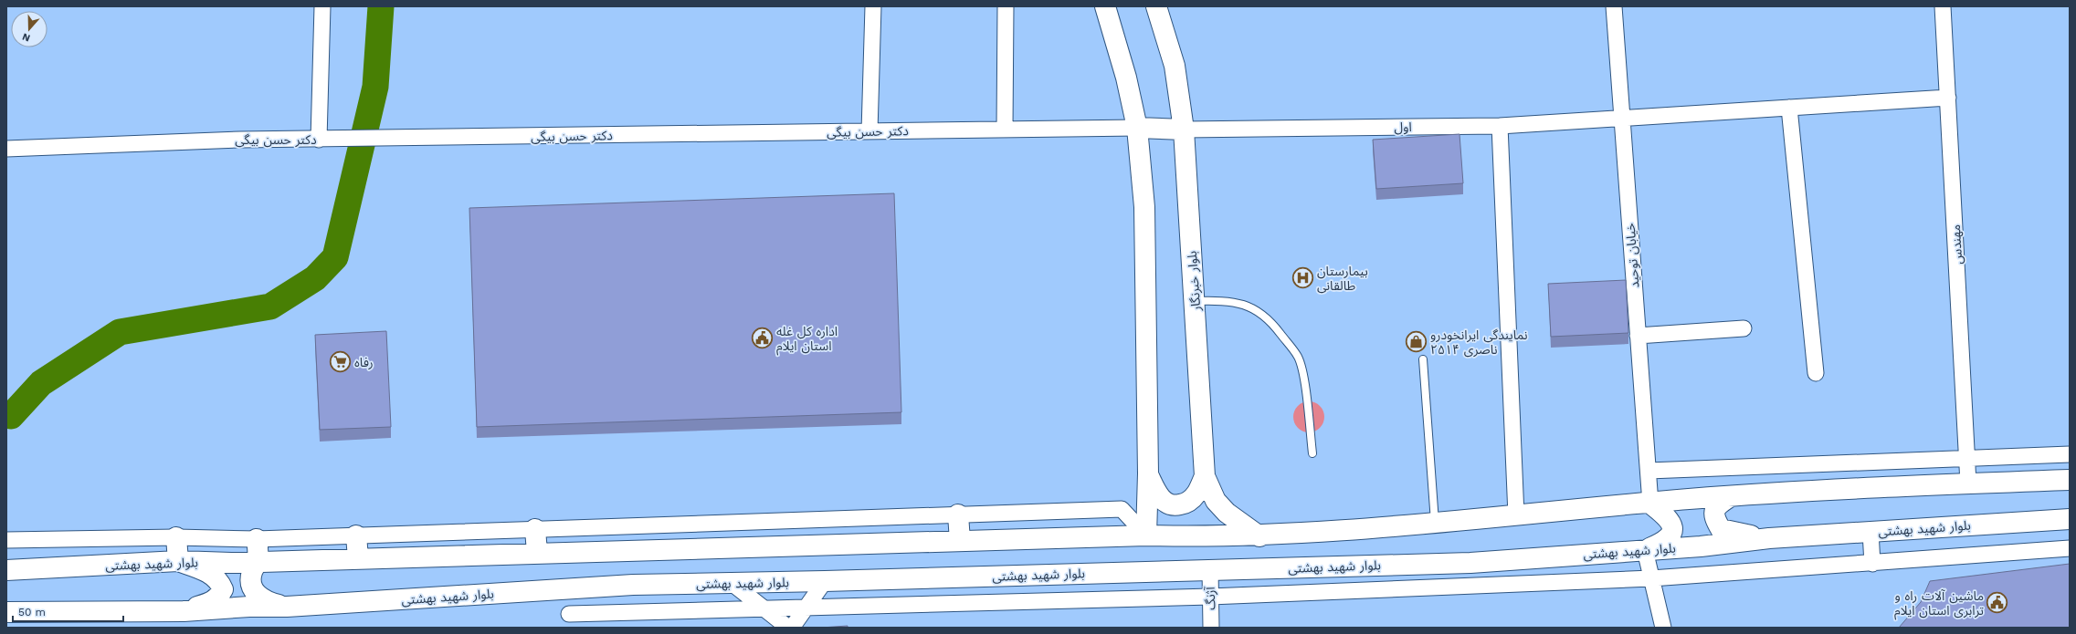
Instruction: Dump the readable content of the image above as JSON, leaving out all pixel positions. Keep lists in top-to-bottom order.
{
  "streets": {
    "main road": ["بلوار خبرنگار", "بلوار شهید بهشتی"],
    "street": [
      "اول",
      "دکتر حسن بیگی",
      "مهندس",
      "خیابان توحید",
      "آژنگ"
    ]
  },
  "crossings": [
    ["اول", "مهندس"],
    ["اول", "خیابان توحید"],
    ["اول", "بلوار خبرنگار"],
    ["مهندس", "بلوار شهید بهشتی"],
    ["خیابان توحید", "بلوار شهید بهشتی"],
    ["بلوار خبرنگار", "بلوار شهید بهشتی"],
    ["بلوار شهید بهشتی", "آژنگ"]
  ],
  "places": {
    "hospital": ["بیمارستان طالقانی"],
    "public building": ["اداره کل غله استان ایلام", "ماشین آلات راه و ترابری استان ایلام"],
    "shop": ["نمایندگی ایرانخودرو ناصری ۲۵۱۴"],
    "supermarket": ["رفاه"]
  },
  "scale_bar": "50 m",
  "north": "bottom"
}
